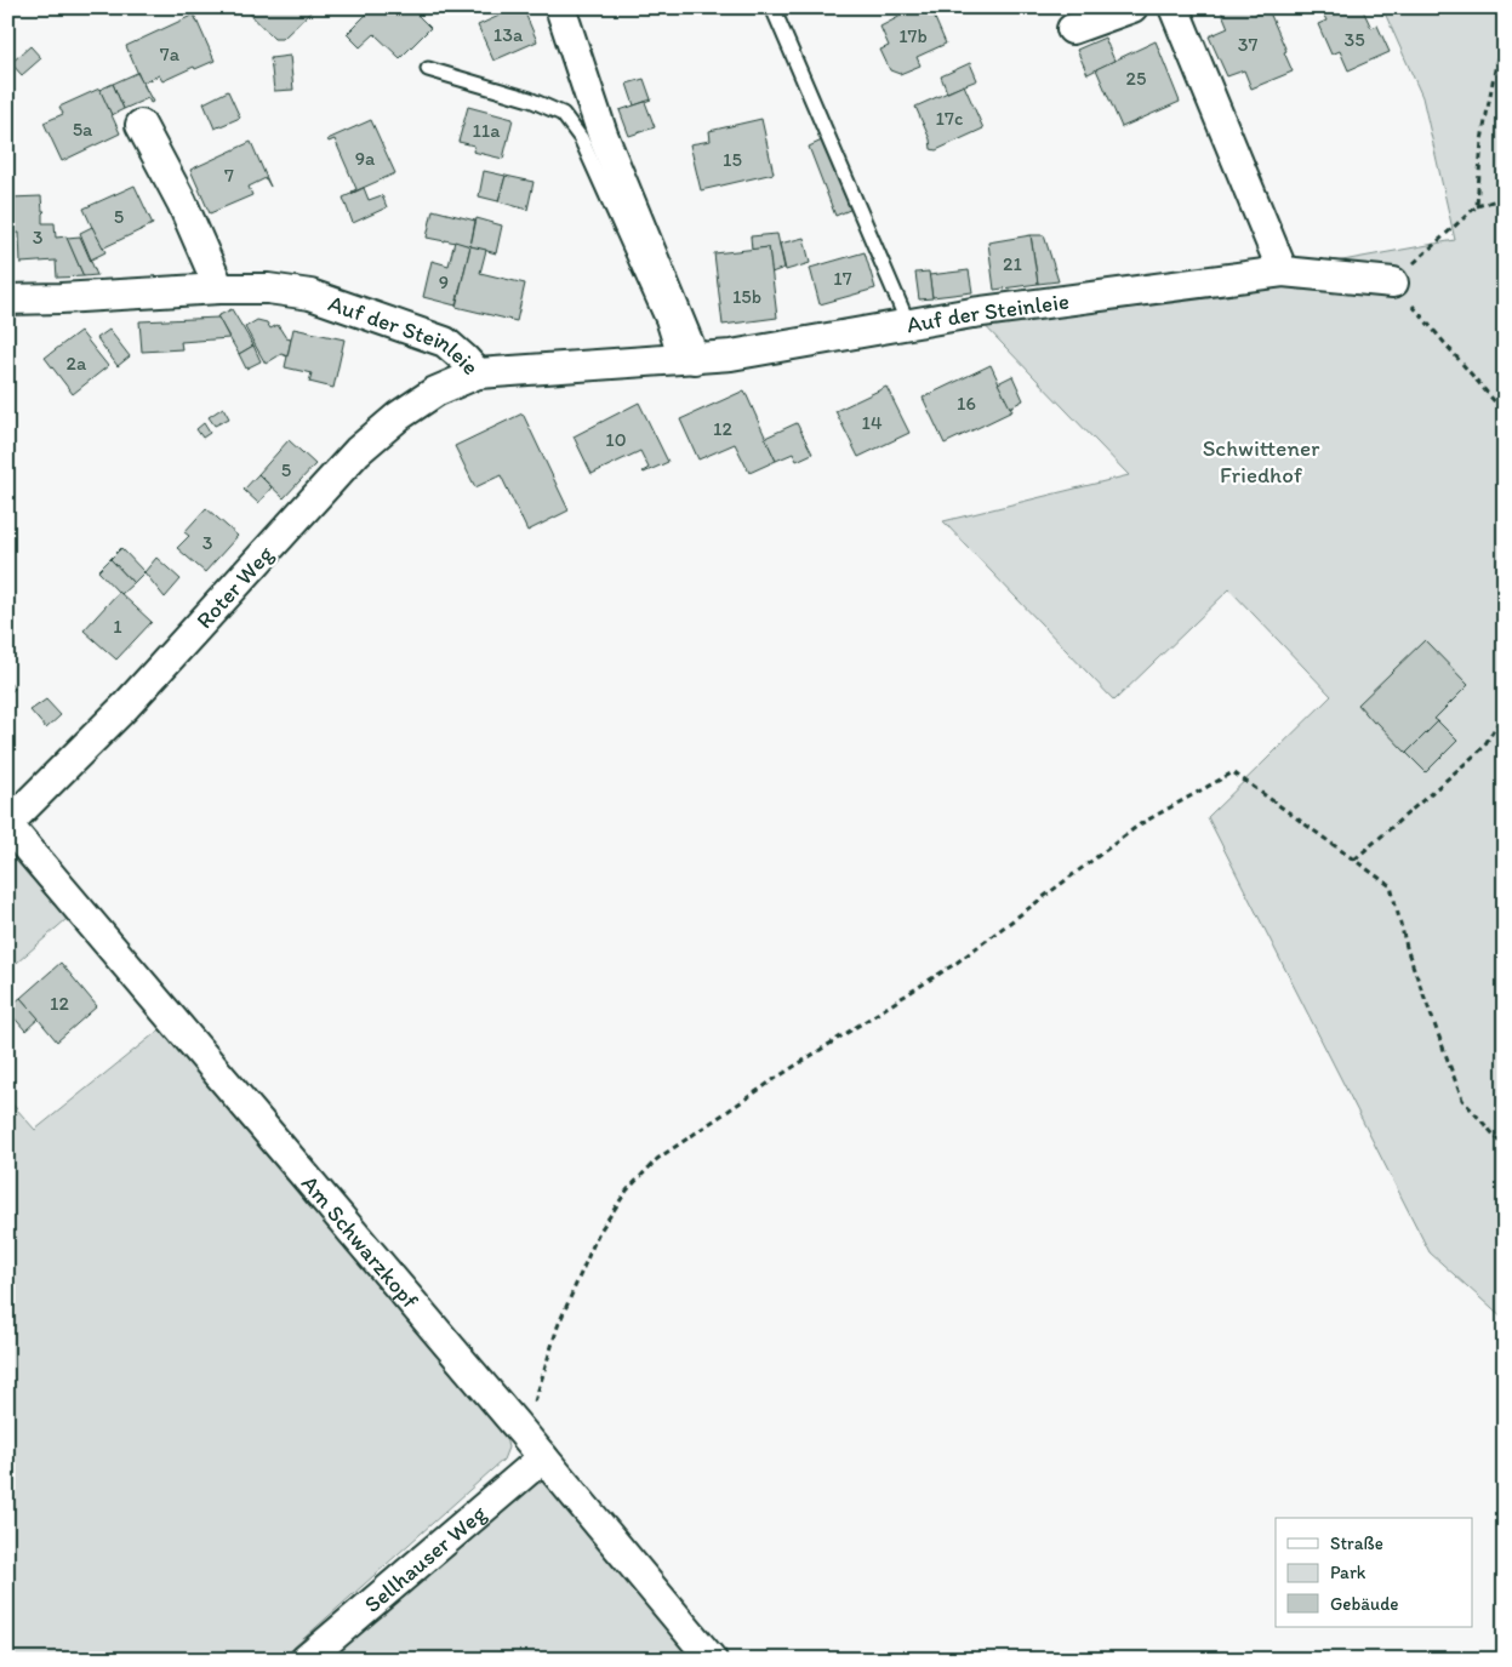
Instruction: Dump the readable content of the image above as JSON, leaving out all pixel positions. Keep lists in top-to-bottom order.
{
  "streets": {
    "street": [
      "Auf der Steinleie",
      "Roter Weg",
      "Am Schwarzkopf",
      "Sellhauser Weg"
    ]
  },
  "crossings": [
    ["Auf der Steinleie", "Roter Weg"],
    ["Roter Weg", "Am Schwarzkopf"],
    ["Am Schwarzkopf", "Sellhauser Weg"]
  ],
  "parks": ["Schwittener Friedhof"],
  "house_numbers": [
    "13a",
    "17b",
    "35",
    "37",
    "7a",
    "25",
    "17c",
    "5a",
    "11a",
    "9a",
    "15",
    "7",
    "5",
    "3",
    "21",
    "17",
    "9",
    "15b",
    "2a",
    "16",
    "14",
    "12",
    "10",
    "5",
    "3",
    "1",
    "12"
  ],
  "legend": ["Straße", "Park", "Gebäude"]
}
